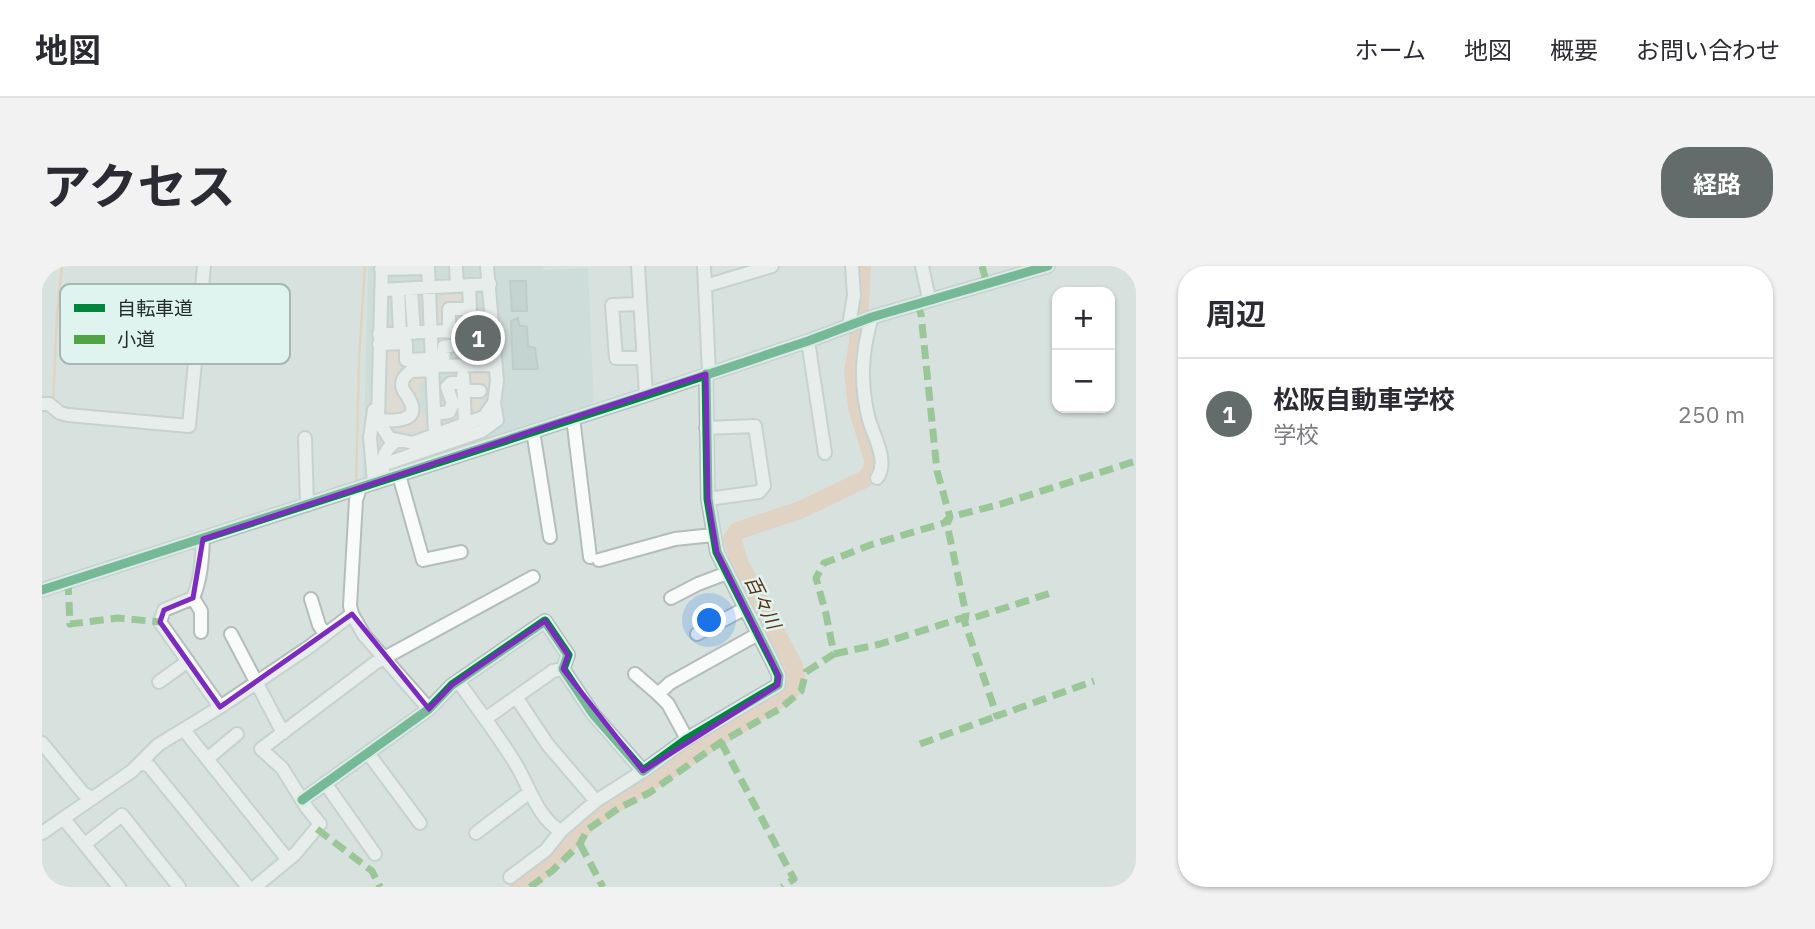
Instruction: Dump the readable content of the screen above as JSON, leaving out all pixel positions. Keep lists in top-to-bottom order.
{
  "water": ["百々川"],
  "legend": ["自転車道", "小道"],
  "page": {
    "header": "地図",
    "nav": [
      "ホーム",
      "地図",
      "概要",
      "お問い合わせ"
    ],
    "title": "アクセス",
    "buttons": "経路",
    "heading": "周辺",
    "map_buttons": ["+", "−"],
    "pins": "1",
    "list": [
      {
        "mark": "1",
        "name": "松阪自動車学校",
        "note": "学校",
        "value": "250 m"
      }
    ]
  }
}
